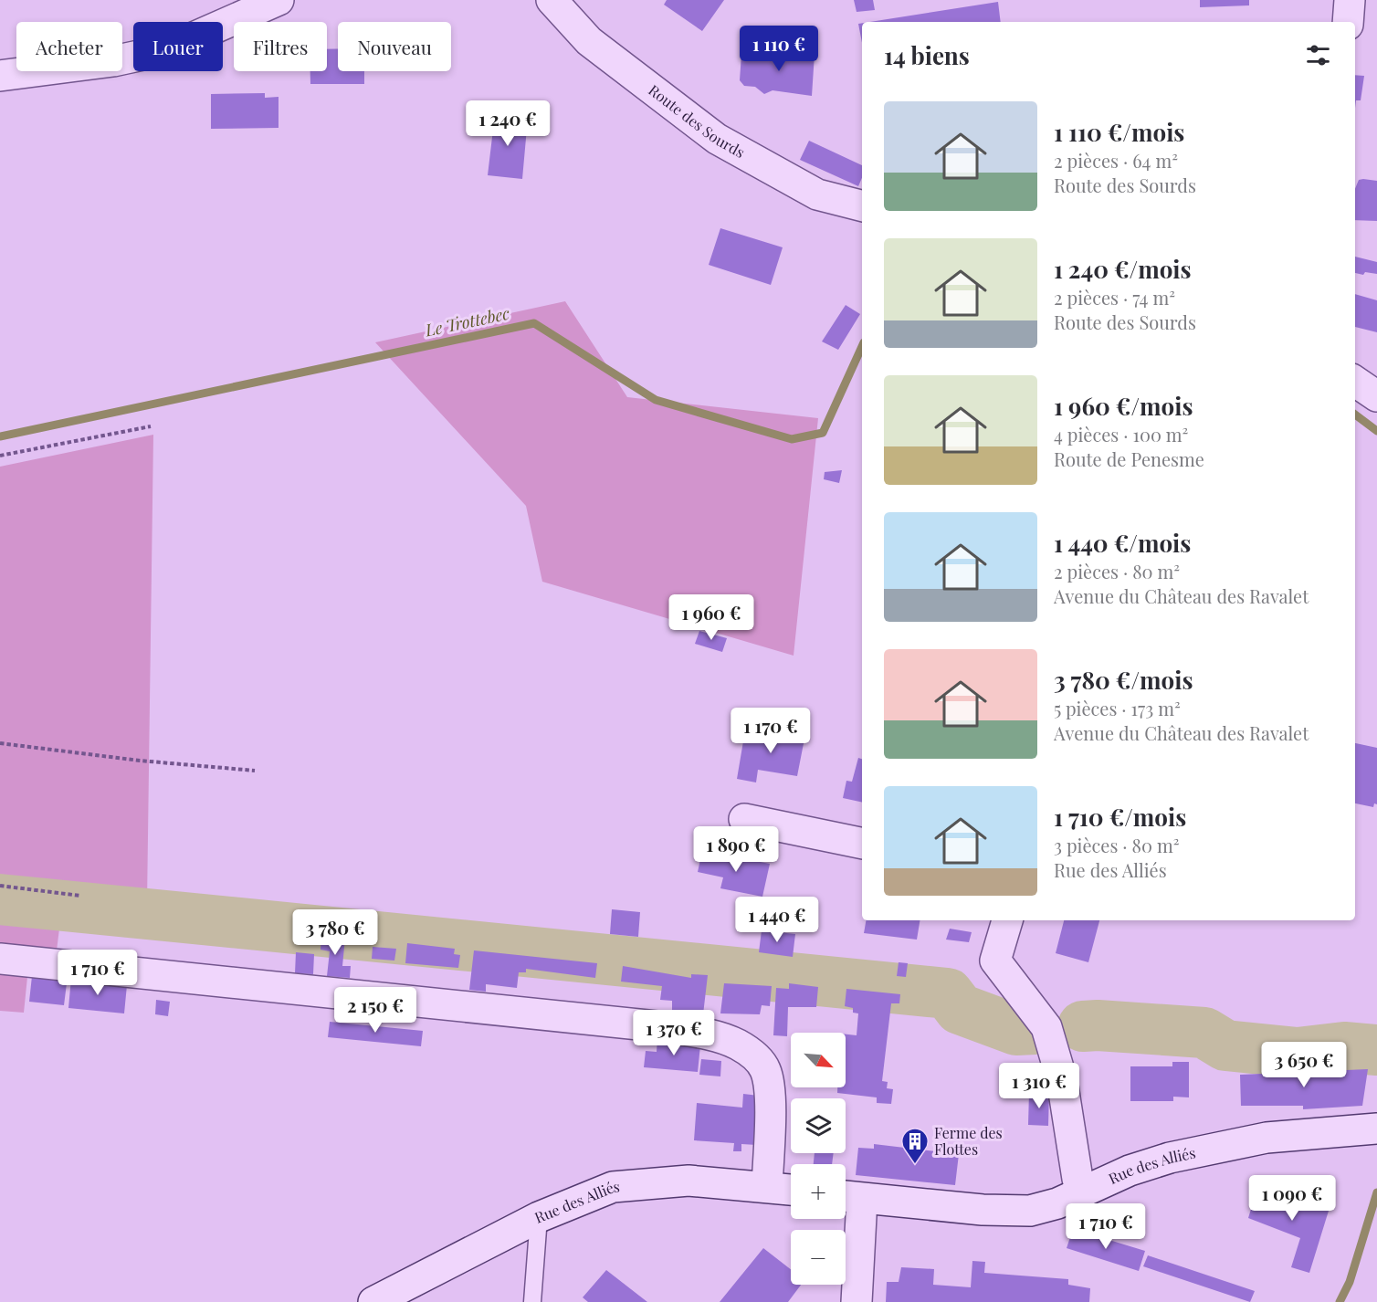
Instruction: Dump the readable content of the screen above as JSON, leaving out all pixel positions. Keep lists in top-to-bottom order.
{
  "streets": {
    "street": ["Route des Sourds", "Rue des Alliés"]
  },
  "water": ["Le Trottebec"],
  "places": {
    "building": ["Ferme des Flottes"]
  },
  "north": "bottom right",
  "page": {
    "chip": [
      "Acheter",
      "Louer",
      "Filtres",
      "Nouveau"
    ],
    "heading": "14 biens",
    "price": [
      "1 110 €",
      "1 240 €",
      "1 960 €",
      "1 170 €",
      "1 890 €",
      "1 440 €",
      "3 780 €",
      "1 710 €",
      "2 150 €",
      "1 370 €",
      "3 650 €",
      "1 310 €",
      "1 090 €",
      "1 710 €"
    ],
    "list": [
      {
        "name": "1 110 €/mois",
        "note": "2 pièces · 64 m² · Route des Sourds"
      },
      {
        "name": "1 240 €/mois",
        "note": "2 pièces · 74 m² · Route des Sourds"
      },
      {
        "name": "1 960 €/mois",
        "note": "4 pièces · 100 m² · Route de Penesme"
      },
      {
        "name": "1 440 €/mois",
        "note": "2 pièces · 80 m² · Avenue du Château des Ravalet"
      },
      {
        "name": "3 780 €/mois",
        "note": "5 pièces · 173 m² · Avenue du Château des Ravalet"
      },
      {
        "name": "1 710 €/mois",
        "note": "3 pièces · 80 m² · Rue des Alliés"
      }
    ],
    "map_buttons": ["+", "−"]
  }
}
